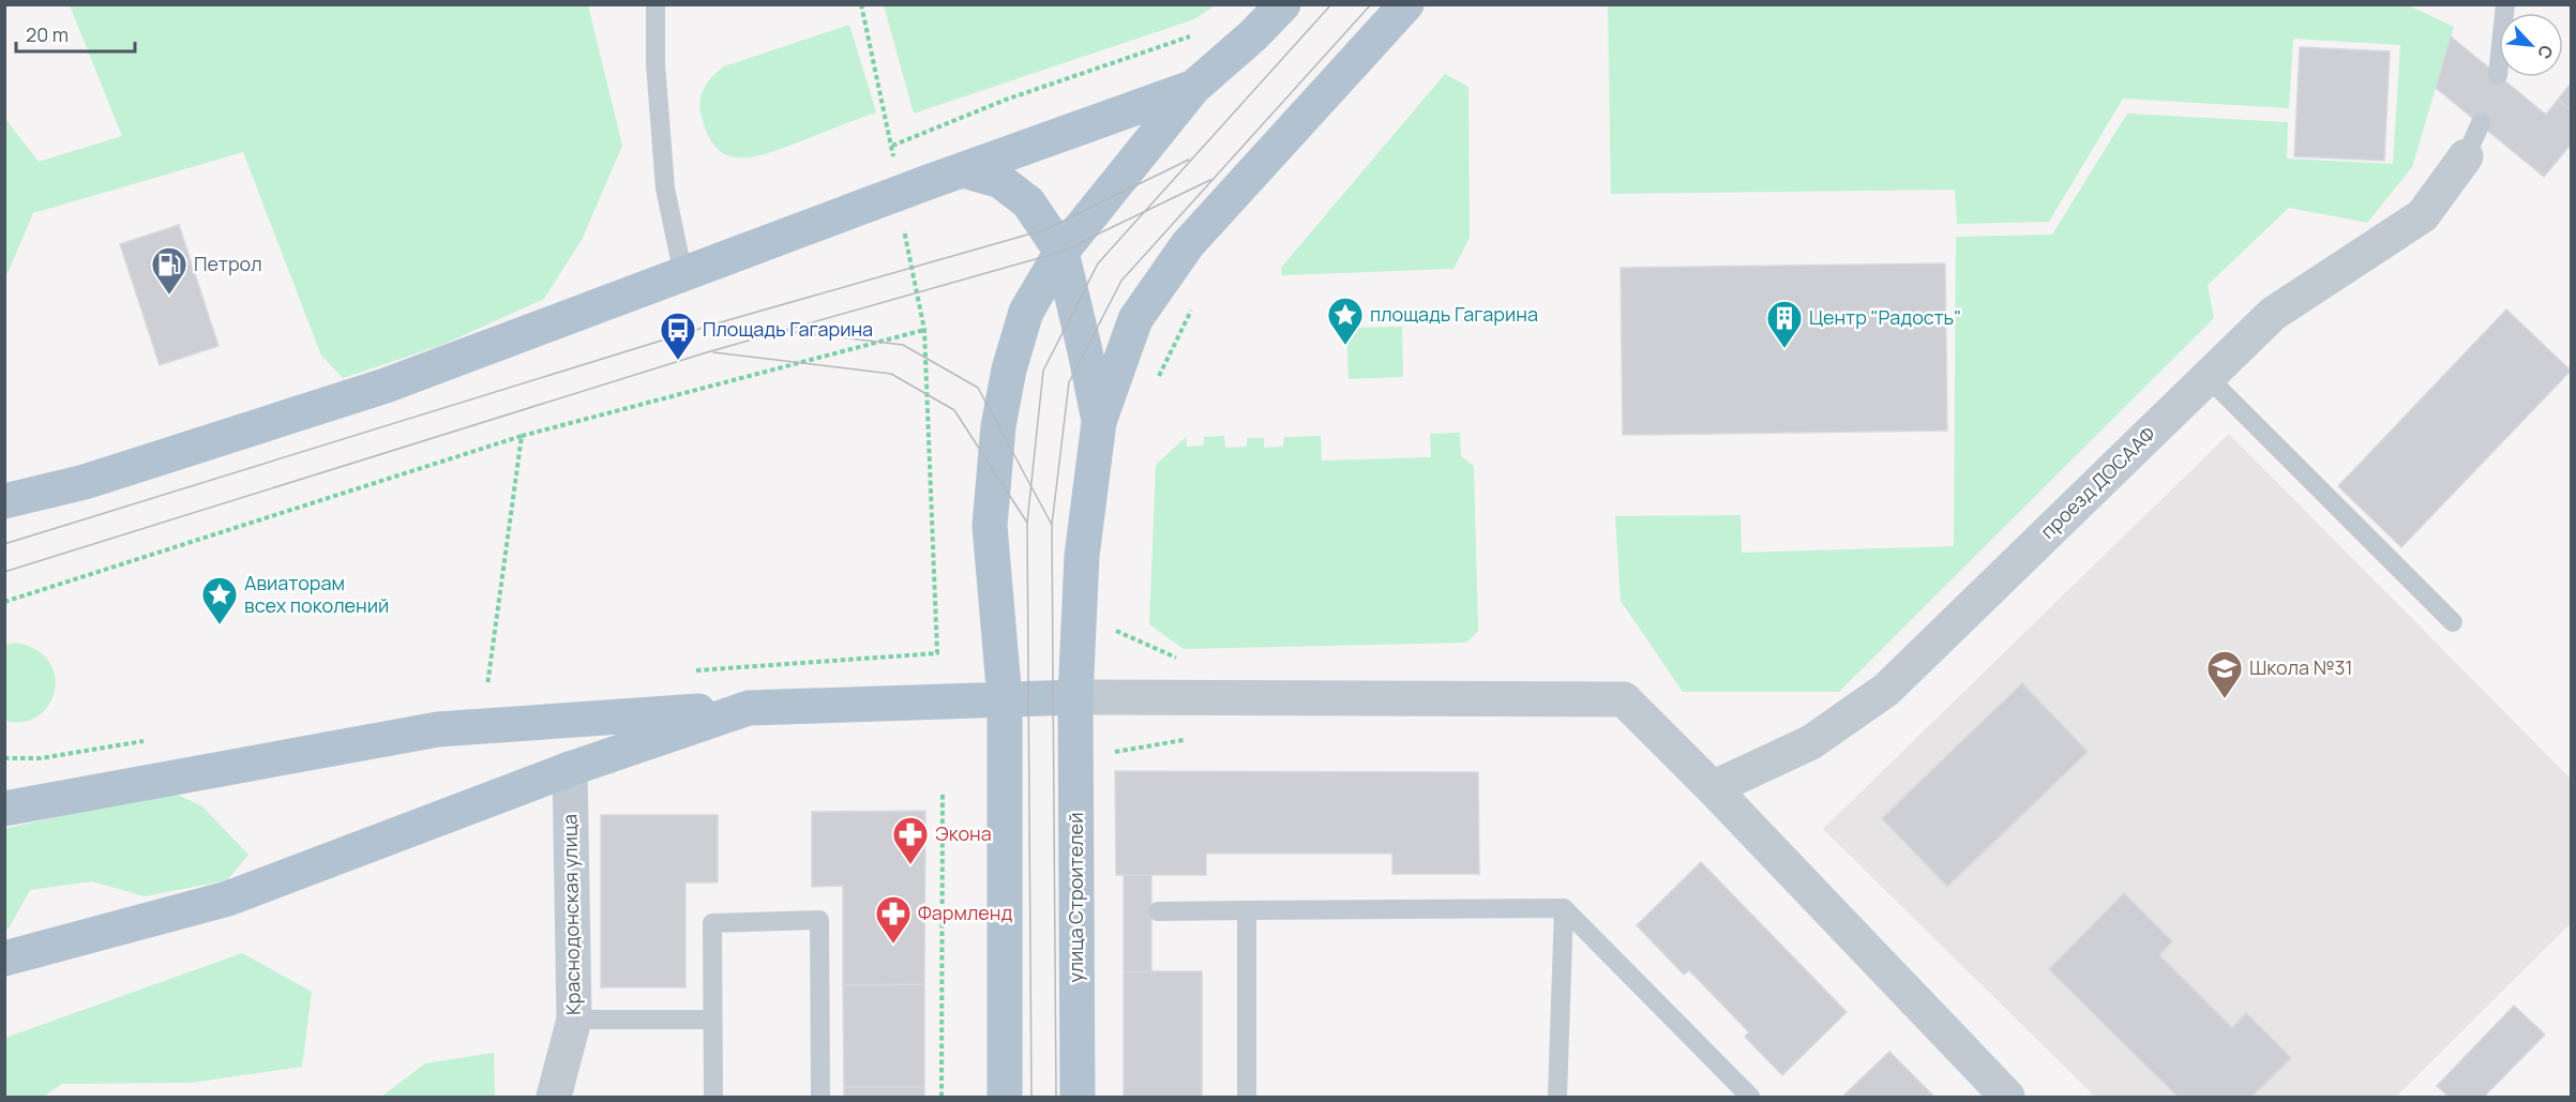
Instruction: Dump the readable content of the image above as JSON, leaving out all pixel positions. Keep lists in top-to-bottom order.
{
  "streets": {
    "main road": ["улица Строителей"],
    "street": ["проезд ДОСААФ", "Краснодонская улица"]
  },
  "places": {
    "fuel station": ["Петрол"],
    "place": ["площадь Гагарина", "Авиаторам всех поколений"],
    "building": ["Центр \"Радость\""],
    "bus stop": ["Площадь Гагарина"],
    "school or university": ["Школа №31"],
    "pharmacy": ["Экона", "Фармленд"]
  },
  "scale_bar": "20 m",
  "north": "bottom right"
}
